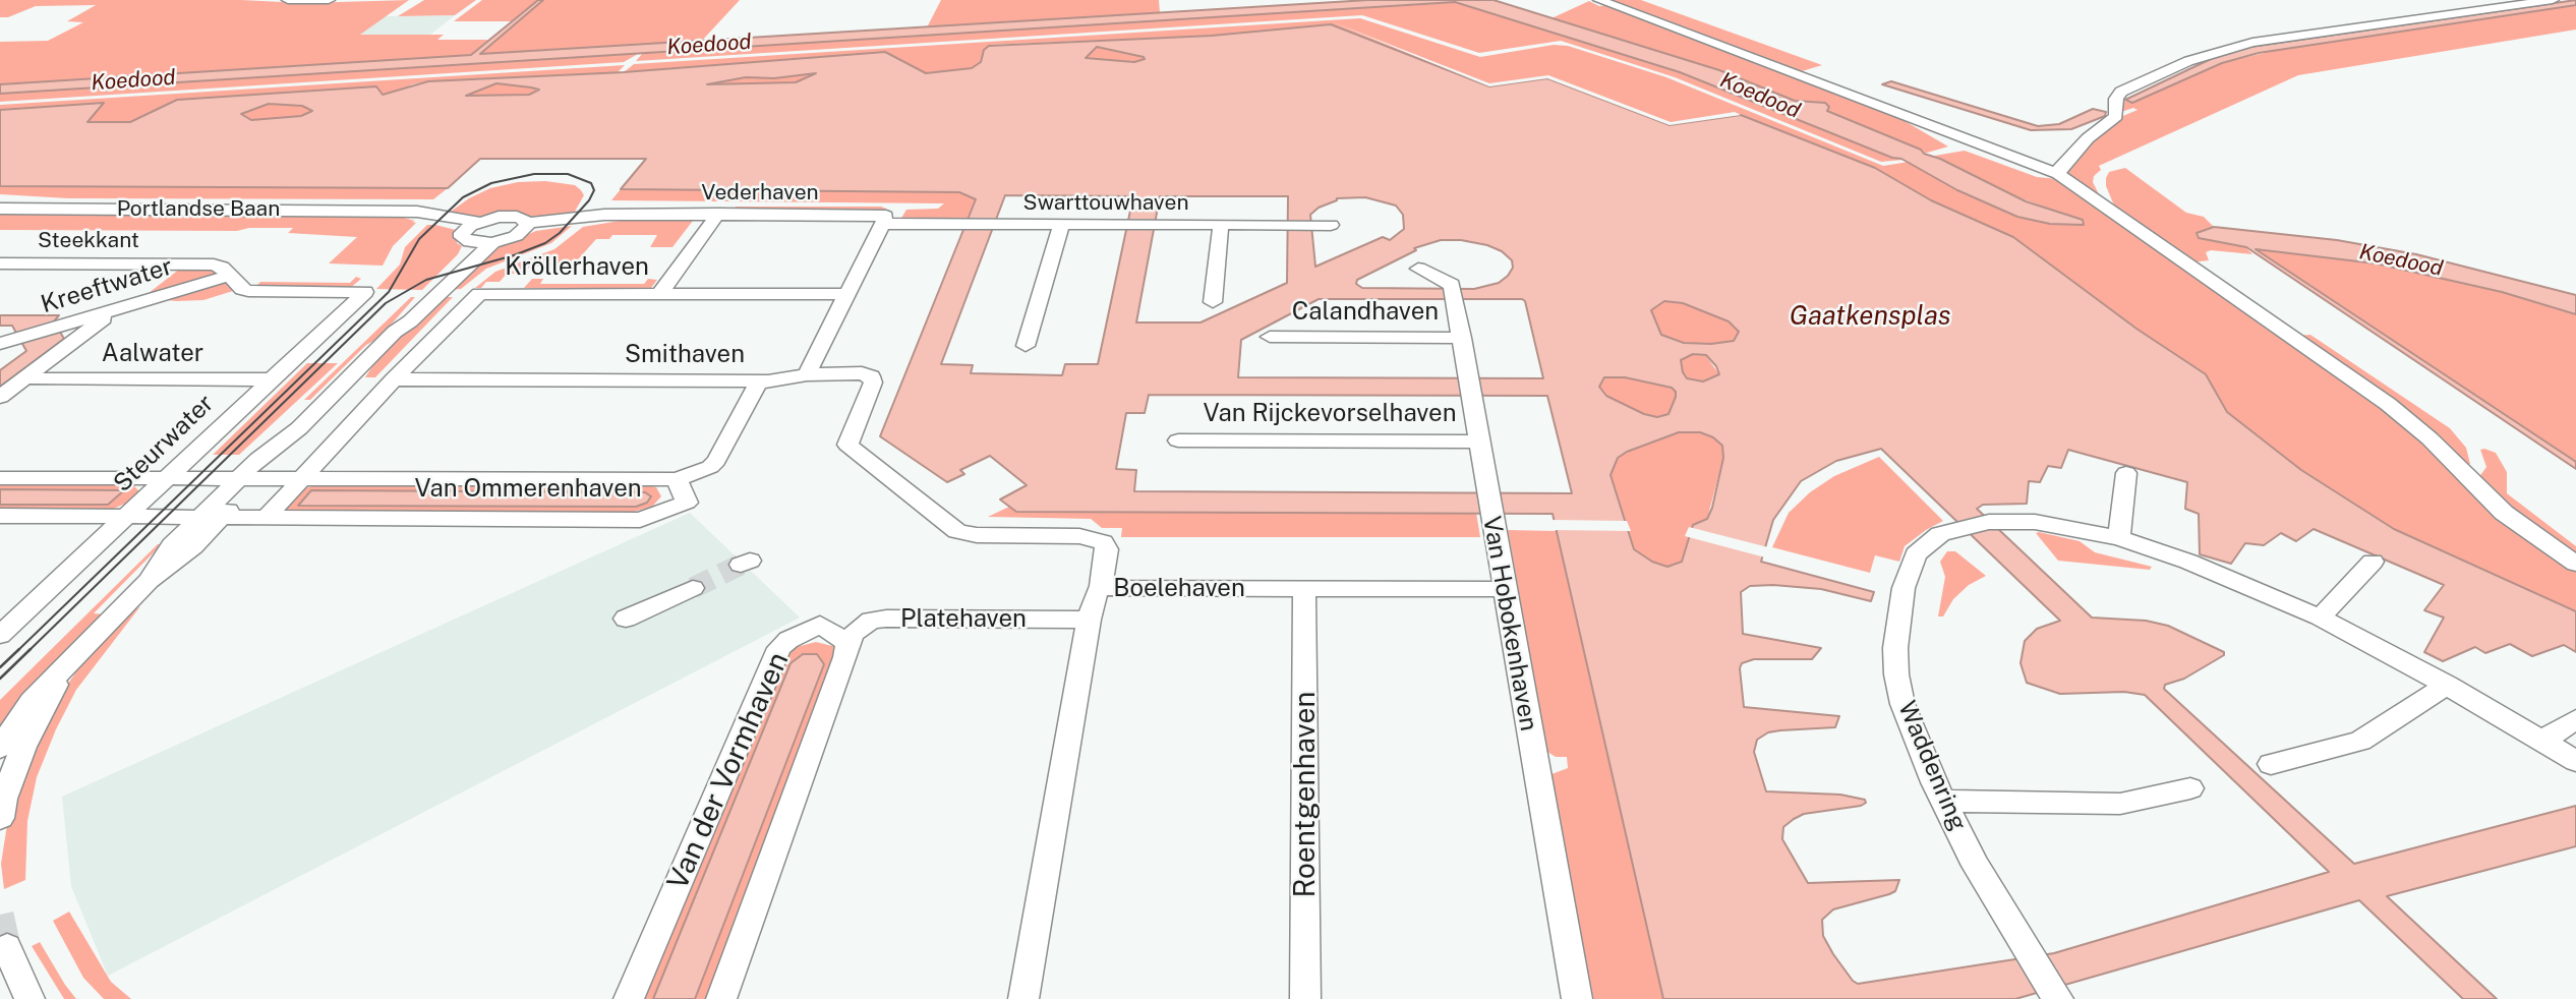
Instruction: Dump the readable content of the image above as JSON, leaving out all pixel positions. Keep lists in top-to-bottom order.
{
  "streets": {
    "street": [
      "Vederhaven",
      "Swarttouwhaven",
      "Portlandse Baan",
      "Steekkant",
      "Kröllerhaven",
      "Kreeftwater",
      "Calandhaven",
      "Aalwater",
      "Smithaven",
      "Van Rijckevorselhaven",
      "Steurwater",
      "Van Ommerenhaven",
      "Boelehaven",
      "Platehaven",
      "Van Hobokenhaven",
      "Waddenring",
      "Van der Vormhaven",
      "Roentgenhaven"
    ]
  },
  "crossings": [
    ["Vederhaven", "Swarttouwhaven"],
    ["Steekkant", "Kreeftwater"],
    ["Steekkant", "Steurwater"],
    ["Kröllerhaven", "Smithaven"],
    ["Kröllerhaven", "Van Ommerenhaven"],
    ["Calandhaven", "Van Hobokenhaven"],
    ["Aalwater", "Steurwater"],
    ["Smithaven", "Boelehaven"],
    ["Van Rijckevorselhaven", "Van Hobokenhaven"],
    ["Steurwater", "Van Ommerenhaven"],
    ["Boelehaven", "Platehaven"],
    ["Boelehaven", "Van Hobokenhaven"],
    ["Boelehaven", "Roentgenhaven"],
    ["Platehaven", "Van der Vormhaven"]
  ],
  "water": ["Koedood", "Gaatkensplas"]
}
